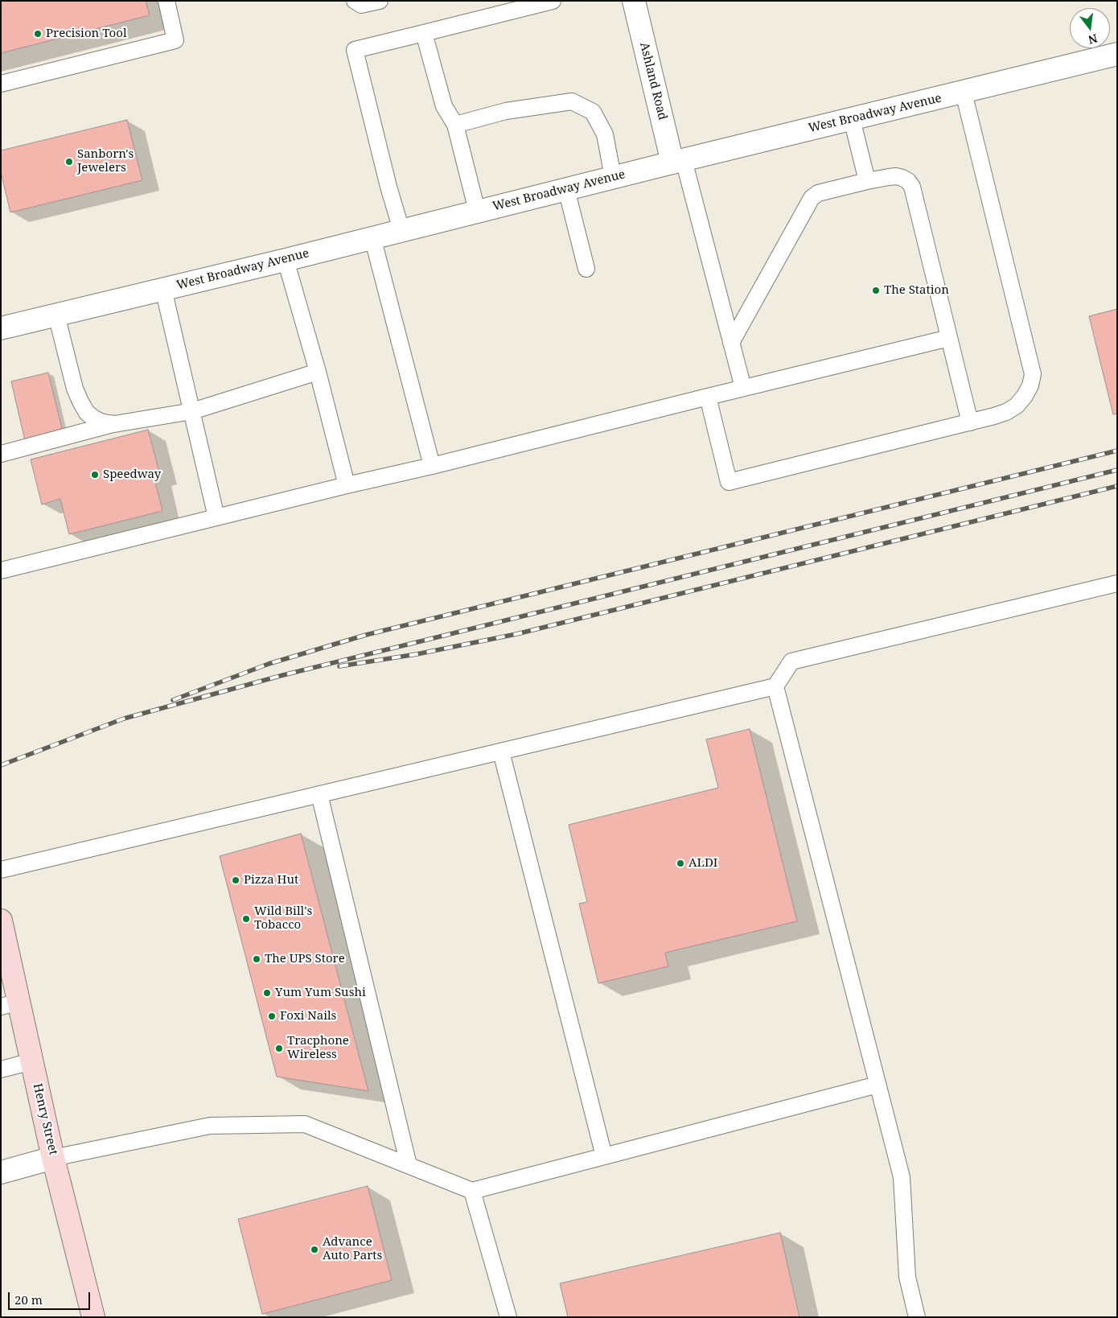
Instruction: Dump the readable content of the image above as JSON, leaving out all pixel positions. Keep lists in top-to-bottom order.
{
  "streets": {
    "main road": ["Henry Street"],
    "street": ["Ashland Road", "West Broadway Avenue"]
  },
  "crossings": [
    ["Ashland Road", "West Broadway Avenue"]
  ],
  "places": [
    "Precision Tool",
    "Sanborn's Jewelers",
    "The Station",
    "Speedway",
    "ALDI",
    "Pizza Hut",
    "Wild Bill's Tobacco",
    "The UPS Store",
    "Yum Yum Sushi",
    "Foxi Nails",
    "Tracphone Wireless",
    "Advance Auto Parts"
  ],
  "scale_bar": "20 m",
  "north": "bottom"
}
